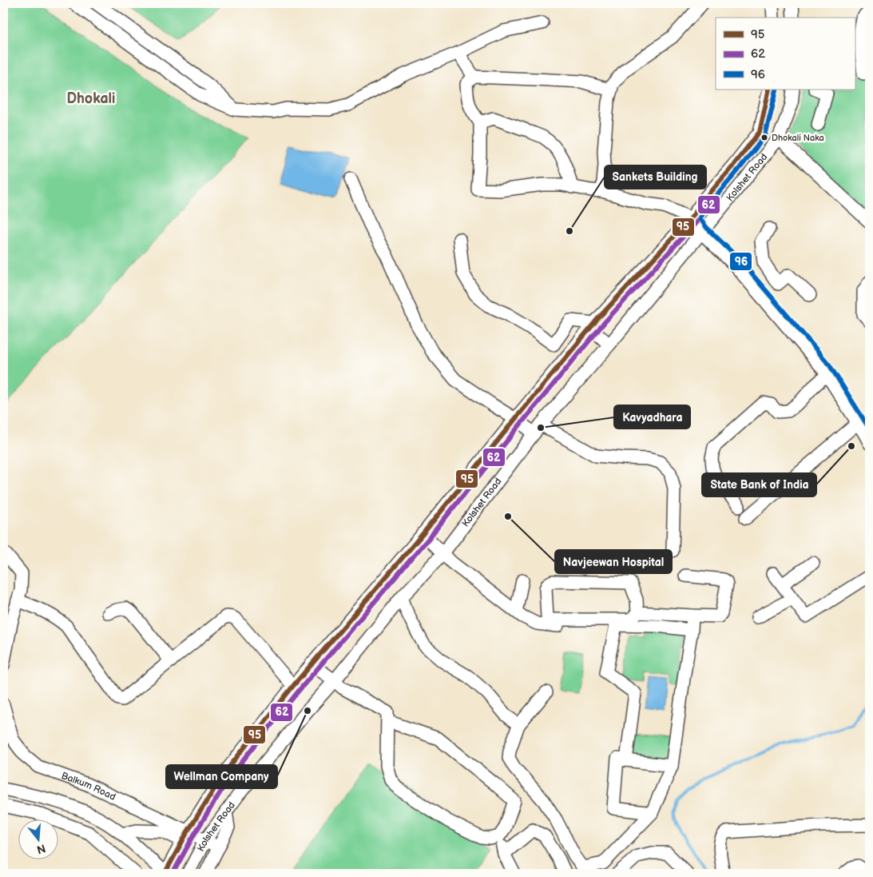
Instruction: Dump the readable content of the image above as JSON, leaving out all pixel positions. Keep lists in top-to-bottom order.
{
  "streets": {
    "street": ["Kolshet Road", "Balkum Road"]
  },
  "crossings": [
    ["Kolshet Road", "Balkum Road"]
  ],
  "districts": ["Dhokali"],
  "places": [
    "Dhokali Naka",
    "Sankets Building",
    "Kavyadhara",
    "State Bank of India",
    "Navjeewan Hospital",
    "Wellman Company"
  ],
  "lines": ["transit line 95", "transit line 62", "transit line 96"],
  "legend": ["95", "62", "96"],
  "north": "bottom"
}
